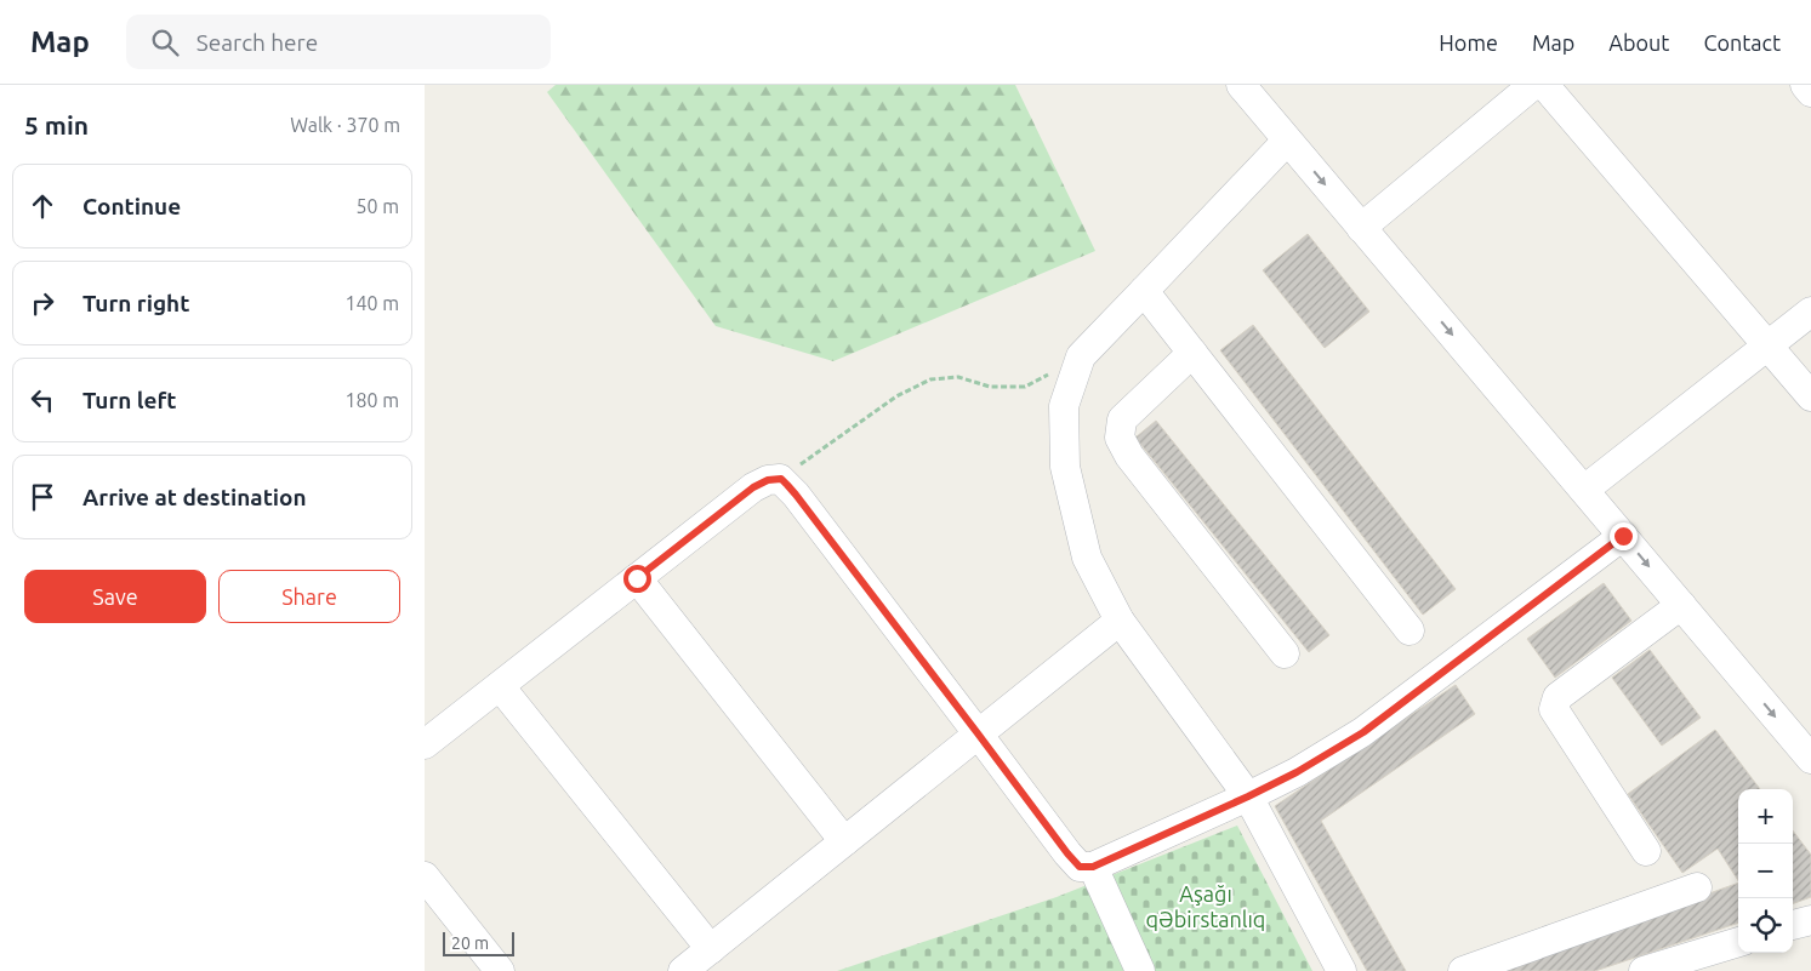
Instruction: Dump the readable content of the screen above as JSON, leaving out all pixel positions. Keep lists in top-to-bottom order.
{
  "parks": ["Aşağı qəbirstanlıq"],
  "scale_bar": "20 m",
  "page": {
    "header": "Map",
    "search": "Search here",
    "nav": [
      "Home",
      "Map",
      "About",
      "Contact"
    ],
    "heading": ["5 min", "Walk · 370 m"],
    "list": [
      ["Continue", "50 m"],
      ["Turn right", "140 m"],
      ["Turn left", "180 m"],
      "Arrive at destination"
    ],
    "buttons": ["Save", "Share"],
    "map_buttons": ["+", "−"],
    "scale": "20 m"
  }
}
